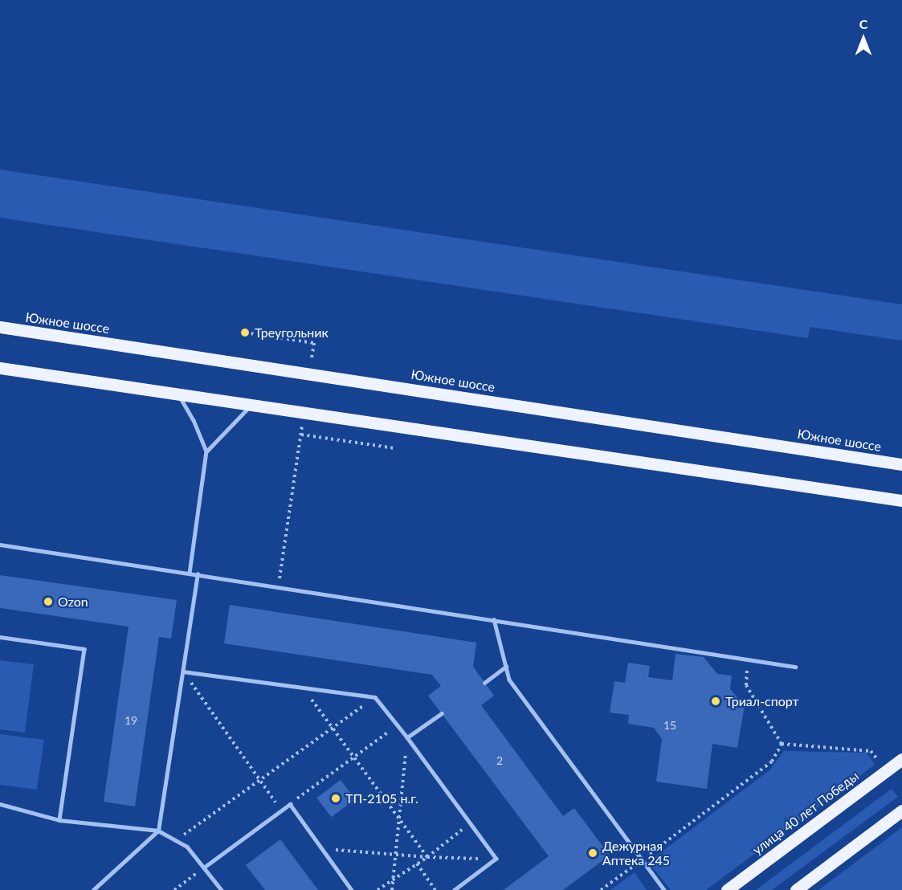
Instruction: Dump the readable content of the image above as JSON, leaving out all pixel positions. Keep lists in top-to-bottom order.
{
  "streets": {
    "main road": ["Южное шоссе", "улица 40 лет Победы"]
  },
  "places": [
    "Треугольник",
    "Ozon",
    "Триал-спорт",
    "ТП-2105 н.г.",
    "Дежурная Аптека 245"
  ],
  "house_numbers": ["19", "15", "2"],
  "north": "top"
}
